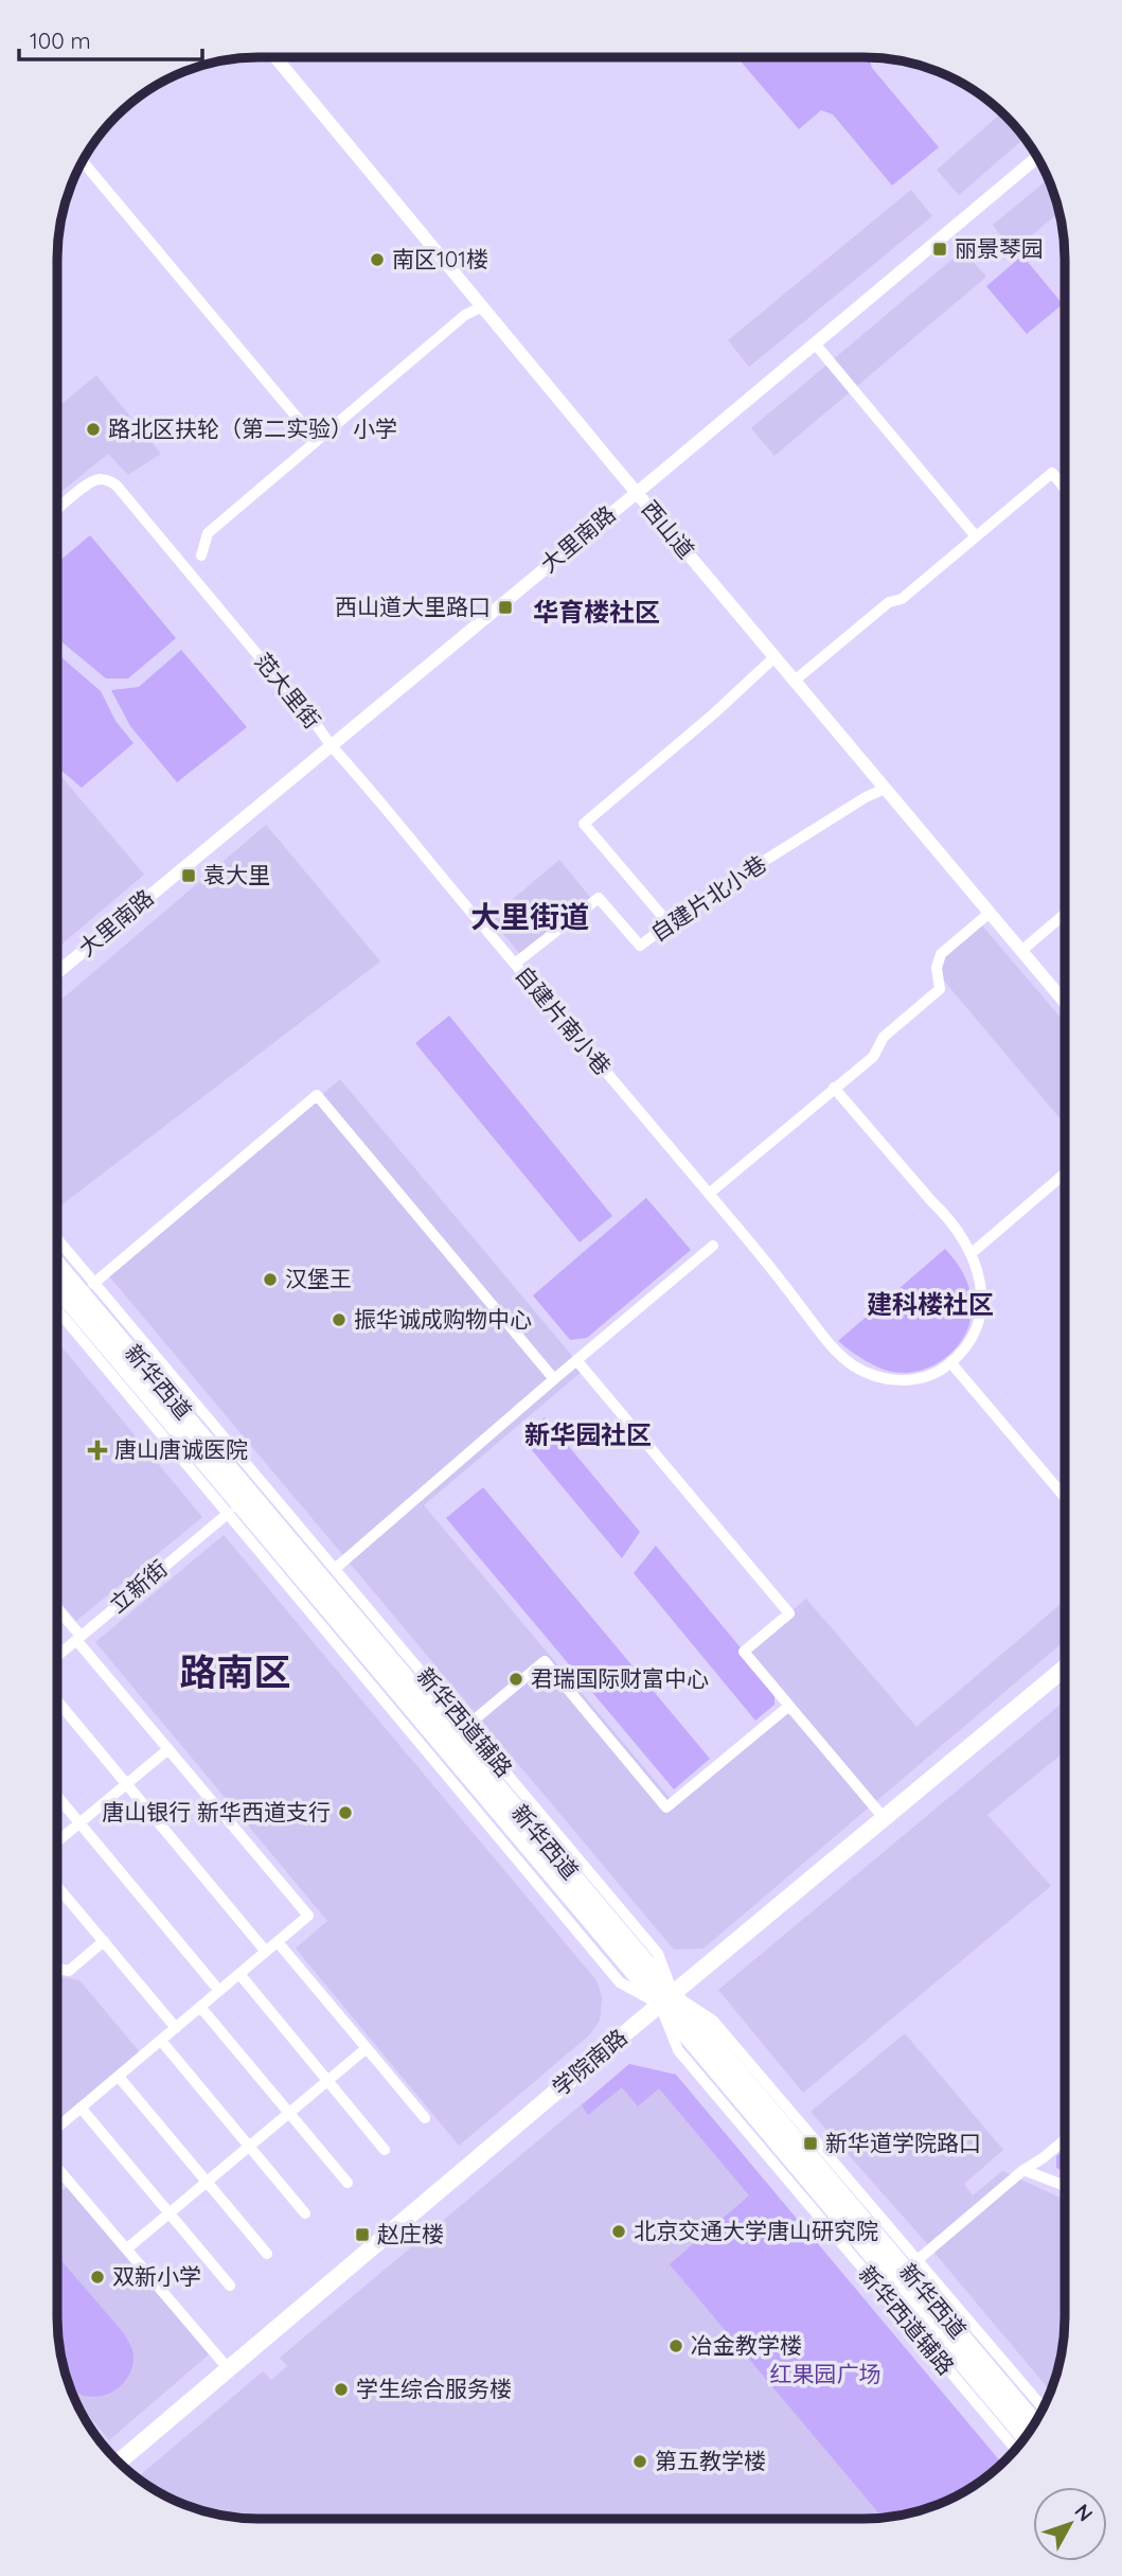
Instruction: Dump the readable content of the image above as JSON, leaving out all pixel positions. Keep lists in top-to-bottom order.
{
  "streets": {
    "main road": ["新华西道", "学院南路"],
    "street": [
      "西山道",
      "大里南路",
      "范大里街",
      "自建片北小巷",
      "自建片南小巷",
      "立新街",
      "新华西道辅路"
    ]
  },
  "crossings": [
    ["西山道", "大里南路"],
    ["西山道", "自建片北小巷"],
    ["大里南路", "范大里街"],
    ["大里南路", "自建片南小巷"],
    ["范大里街", "自建片南小巷"],
    ["自建片北小巷", "自建片南小巷"],
    ["新华西道", "新华西道辅路"],
    ["新华西道", "学院南路"],
    ["新华西道辅路", "学院南路"]
  ],
  "districts": [
    "华育楼社区",
    "大里街道",
    "建科楼社区",
    "新华园社区",
    "路南区"
  ],
  "parks": ["红果园广场"],
  "places": {
    "transit": [
      "丽景琴园",
      "西山道大里路口",
      "袁大里",
      "新华道学院路口",
      "赵庄楼"
    ],
    "other": [
      "南区101楼",
      "路北区扶轮（第二实验）小学",
      "汉堡王",
      "振华诚成购物中心",
      "君瑞国际财富中心",
      "唐山银行 新华西道支行",
      "北京交通大学唐山研究院",
      "双新小学",
      "冶金教学楼",
      "学生综合服务楼",
      "第五教学楼"
    ],
    "health": ["唐山唐诚医院"]
  },
  "scale_bar": "100 m",
  "north": "top right"
}
